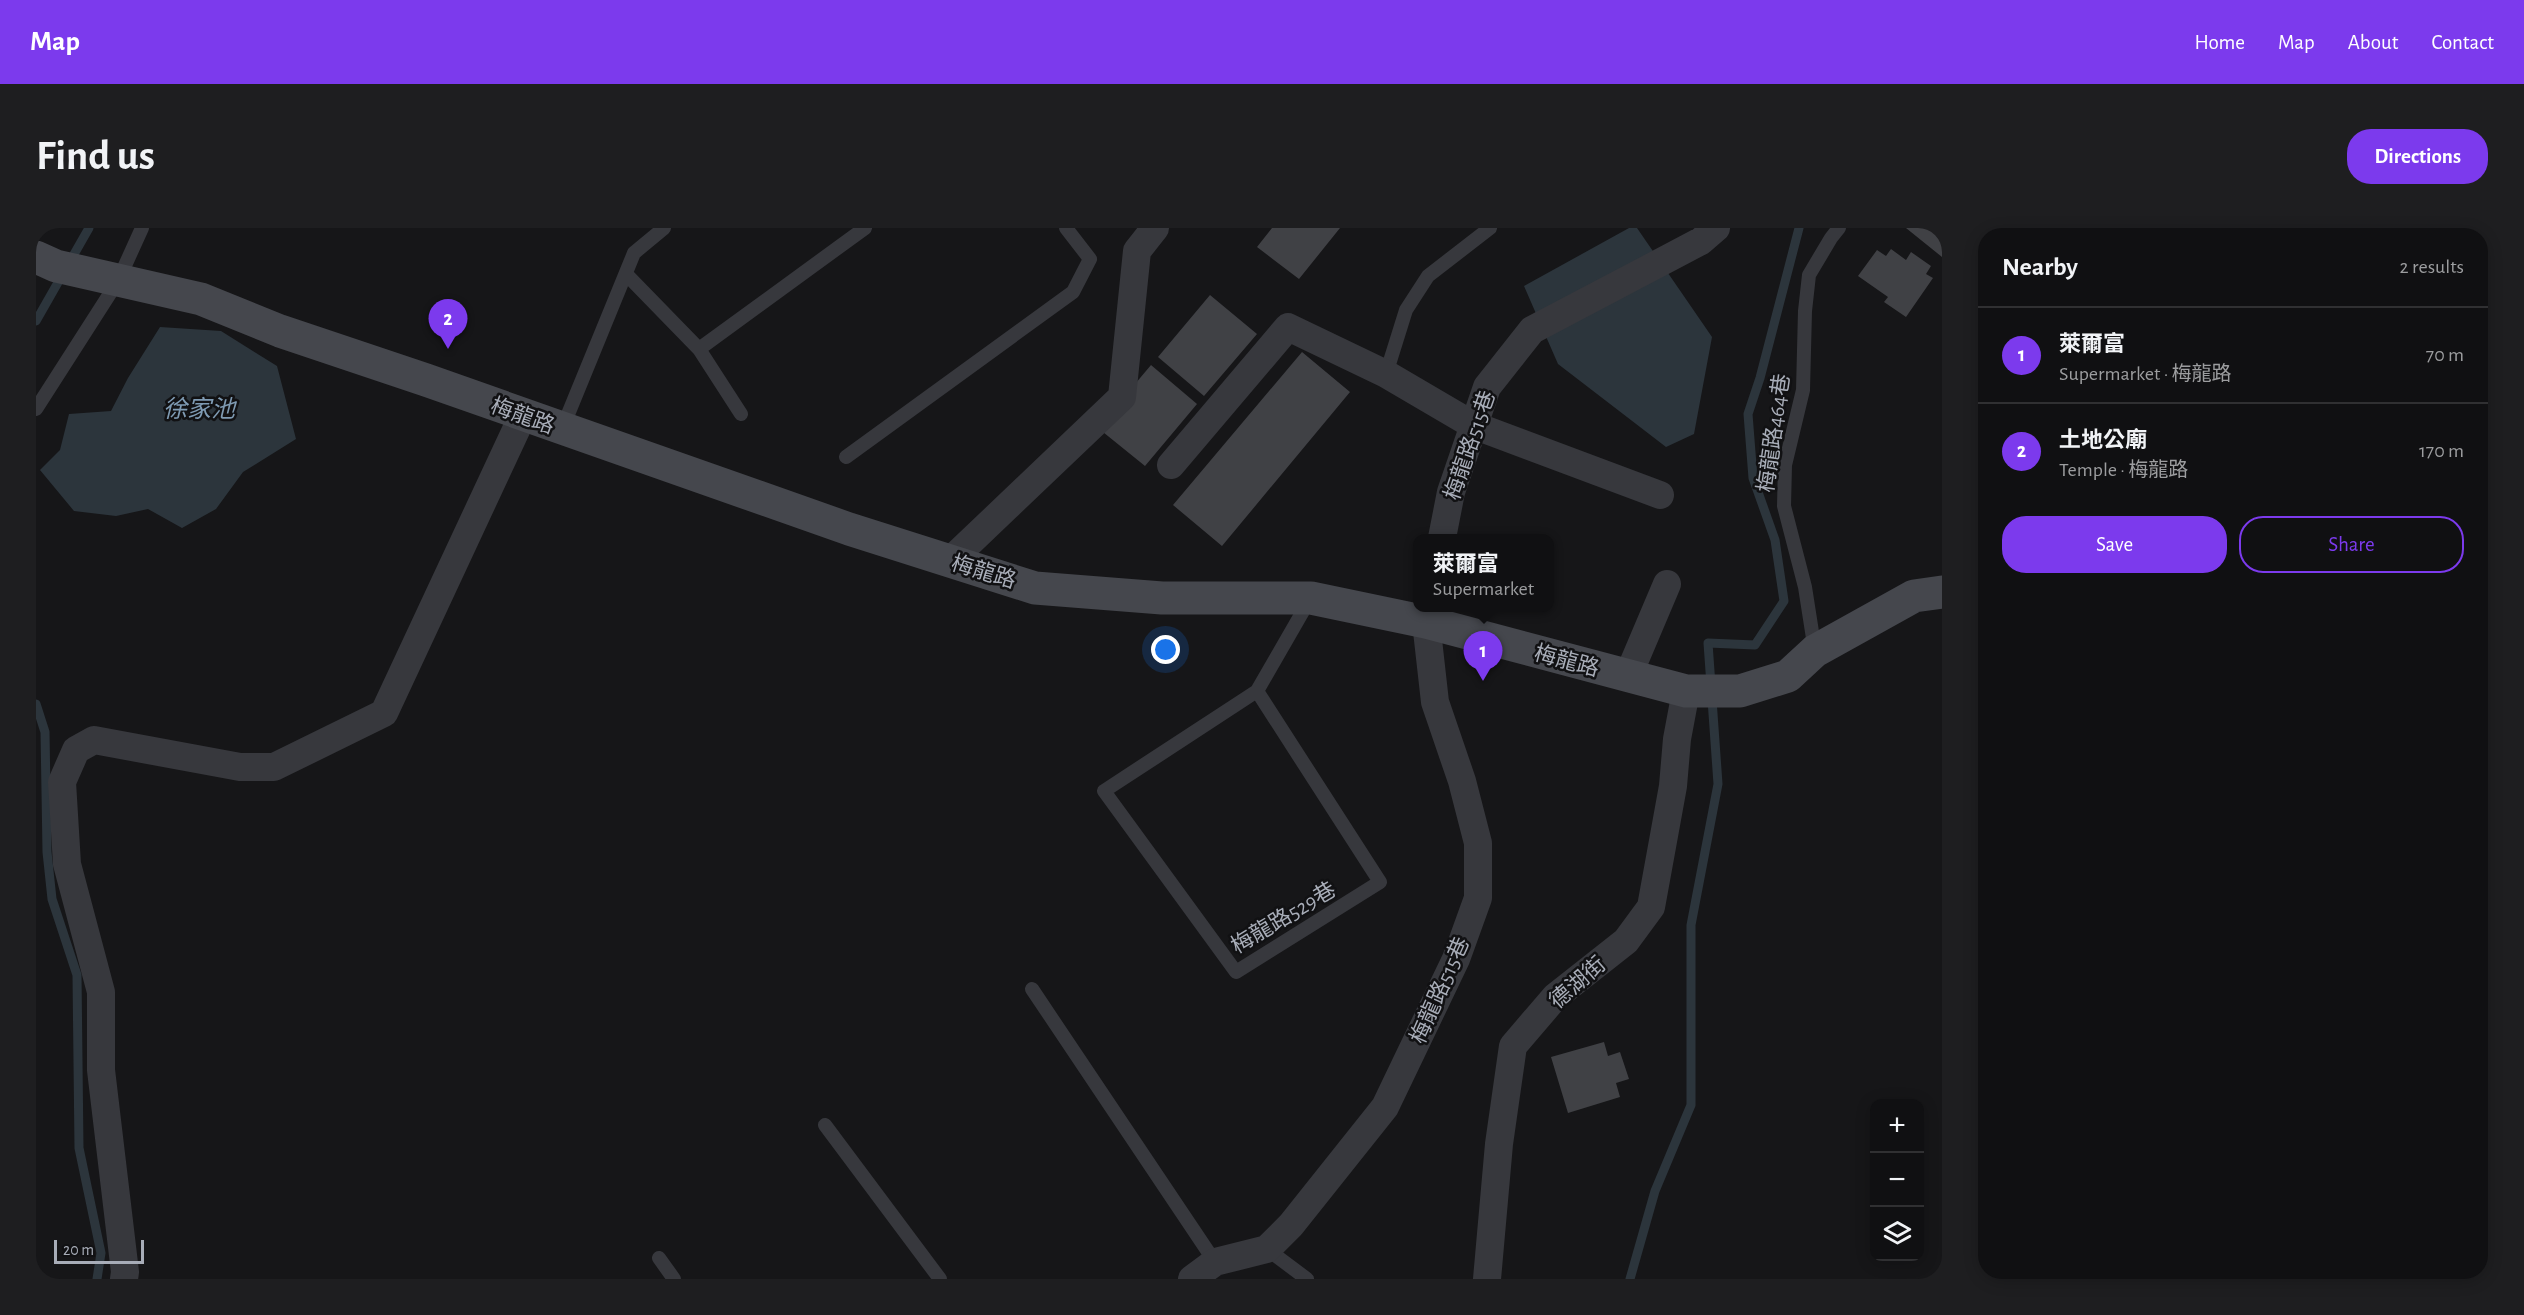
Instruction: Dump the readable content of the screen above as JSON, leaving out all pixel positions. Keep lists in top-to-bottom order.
{
  "streets": {
    "street": ["梅龍路", "梅龍路515巷", "德湖街"],
    "lane": ["梅龍路464巷", "梅龍路529巷"]
  },
  "crossings": [
    ["梅龍路", "梅龍路464巷"],
    ["梅龍路", "梅龍路515巷"],
    ["梅龍路", "梅龍路529巷"],
    ["梅龍路", "德湖街"]
  ],
  "water": ["徐家池"],
  "scale_bar": "20 m",
  "page": {
    "header": "Map",
    "nav": [
      "Home",
      "Map",
      "About",
      "Contact"
    ],
    "buttons": [
      "Directions",
      ["Save", "Share"]
    ],
    "title": "Find us",
    "heading": ["Nearby", "2 results"],
    "pins": ["2", "1"],
    "list": [
      {
        "mark": "1",
        "name": "萊爾富",
        "note": "Supermarket · 梅龍路",
        "value": "70 m"
      },
      {
        "mark": "2",
        "name": "土地公廟",
        "note": "Temple · 梅龍路",
        "value": "170 m"
      }
    ],
    "popup": ["萊爾富", "Supermarket"],
    "map_buttons": ["+", "−"],
    "scale": "20 m"
  }
}
